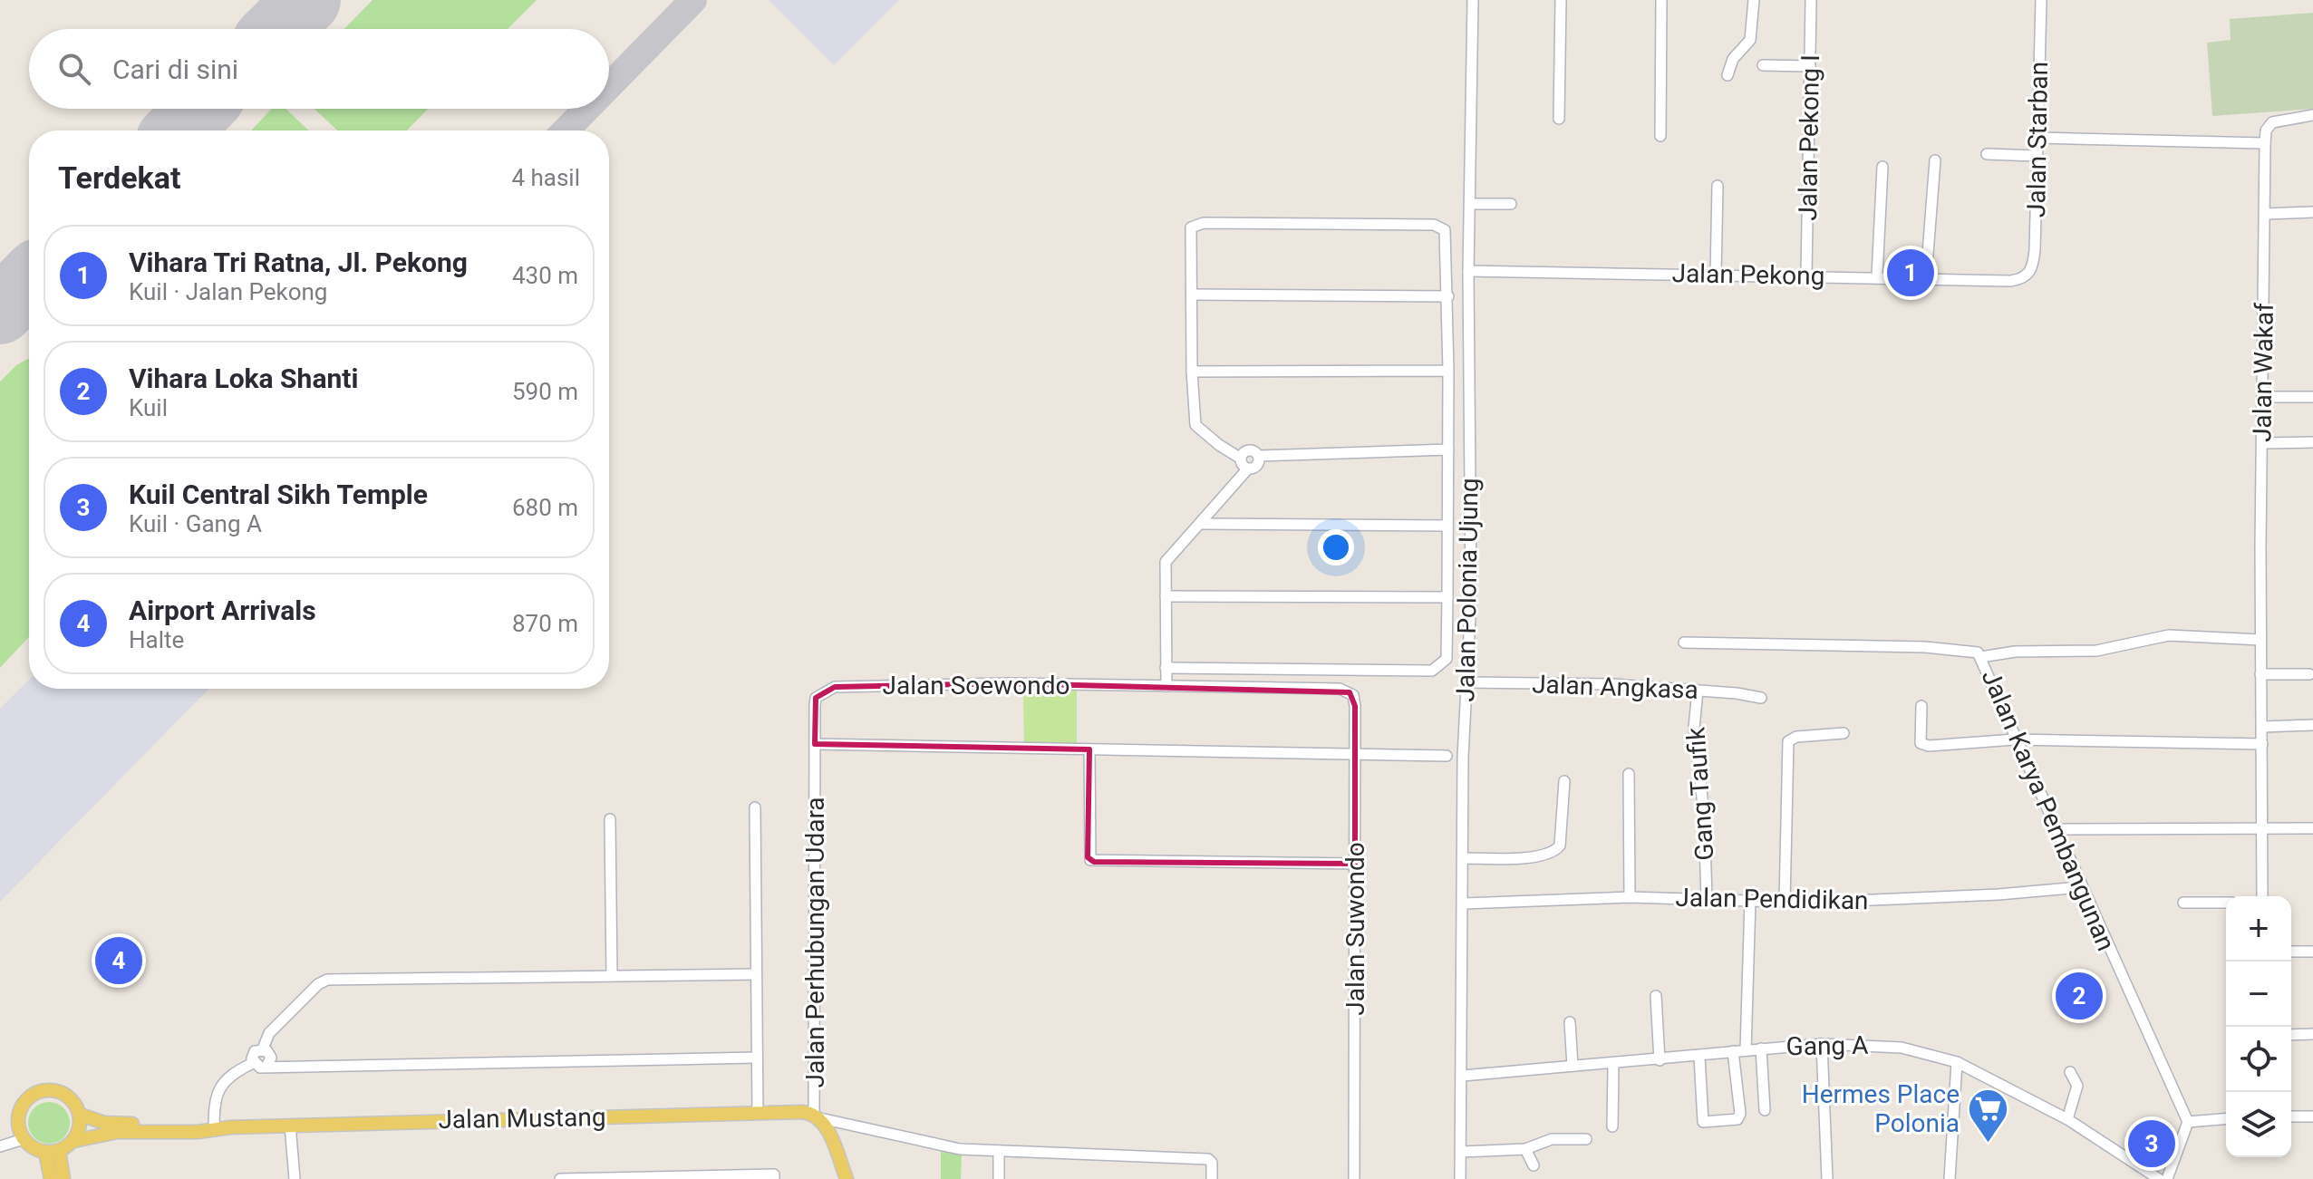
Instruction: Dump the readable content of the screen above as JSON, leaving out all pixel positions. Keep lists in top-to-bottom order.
{
  "streets": {
    "main road": ["Jalan Perhubungan Udara", "Jalan Mustang"],
    "street": [
      "Jalan Pekong I",
      "Jalan Starban",
      "Jalan Pekong",
      "Jalan Wakaf",
      "Jalan Polonia Ujung",
      "Jalan Soewondo",
      "Jalan Angkasa",
      "Gang Taufik",
      "Jalan Karya Pembangunan",
      "Jalan Pendidikan",
      "Jalan Suwondo",
      "Gang A"
    ]
  },
  "crossings": [
    ["Jalan Pekong I", "Jalan Pekong"],
    ["Jalan Starban", "Jalan Pekong"],
    ["Jalan Pekong", "Jalan Polonia Ujung"],
    ["Jalan Polonia Ujung", "Jalan Angkasa"],
    ["Jalan Polonia Ujung", "Jalan Pendidikan"],
    ["Jalan Polonia Ujung", "Gang A"],
    ["Jalan Soewondo", "Jalan Suwondo"],
    ["Jalan Soewondo", "Jalan Perhubungan Udara"],
    ["Jalan Angkasa", "Gang Taufik"],
    ["Gang Taufik", "Jalan Pendidikan"],
    ["Jalan Karya Pembangunan", "Jalan Pendidikan"],
    ["Jalan Perhubungan Udara", "Jalan Mustang"]
  ],
  "places": {
    "supermarket": ["Hermes Place Polonia"]
  },
  "page": {
    "search": "Cari di sini",
    "heading": ["Terdekat", "4 hasil"],
    "list": [
      {
        "mark": "1",
        "name": "Vihara Tri Ratna, Jl. Pekong",
        "note": "Kuil · Jalan Pekong",
        "value": "430 m"
      },
      {
        "mark": "2",
        "name": "Vihara Loka Shanti",
        "note": "Kuil",
        "value": "590 m"
      },
      {
        "mark": "3",
        "name": "Kuil Central Sikh Temple",
        "note": "Kuil · Gang A",
        "value": "680 m"
      },
      {
        "mark": "4",
        "name": "Airport Arrivals",
        "note": "Halte",
        "value": "870 m"
      }
    ],
    "pins": [
      "1",
      "4",
      "2",
      "3"
    ],
    "map_buttons": ["+", "−"]
  }
}
